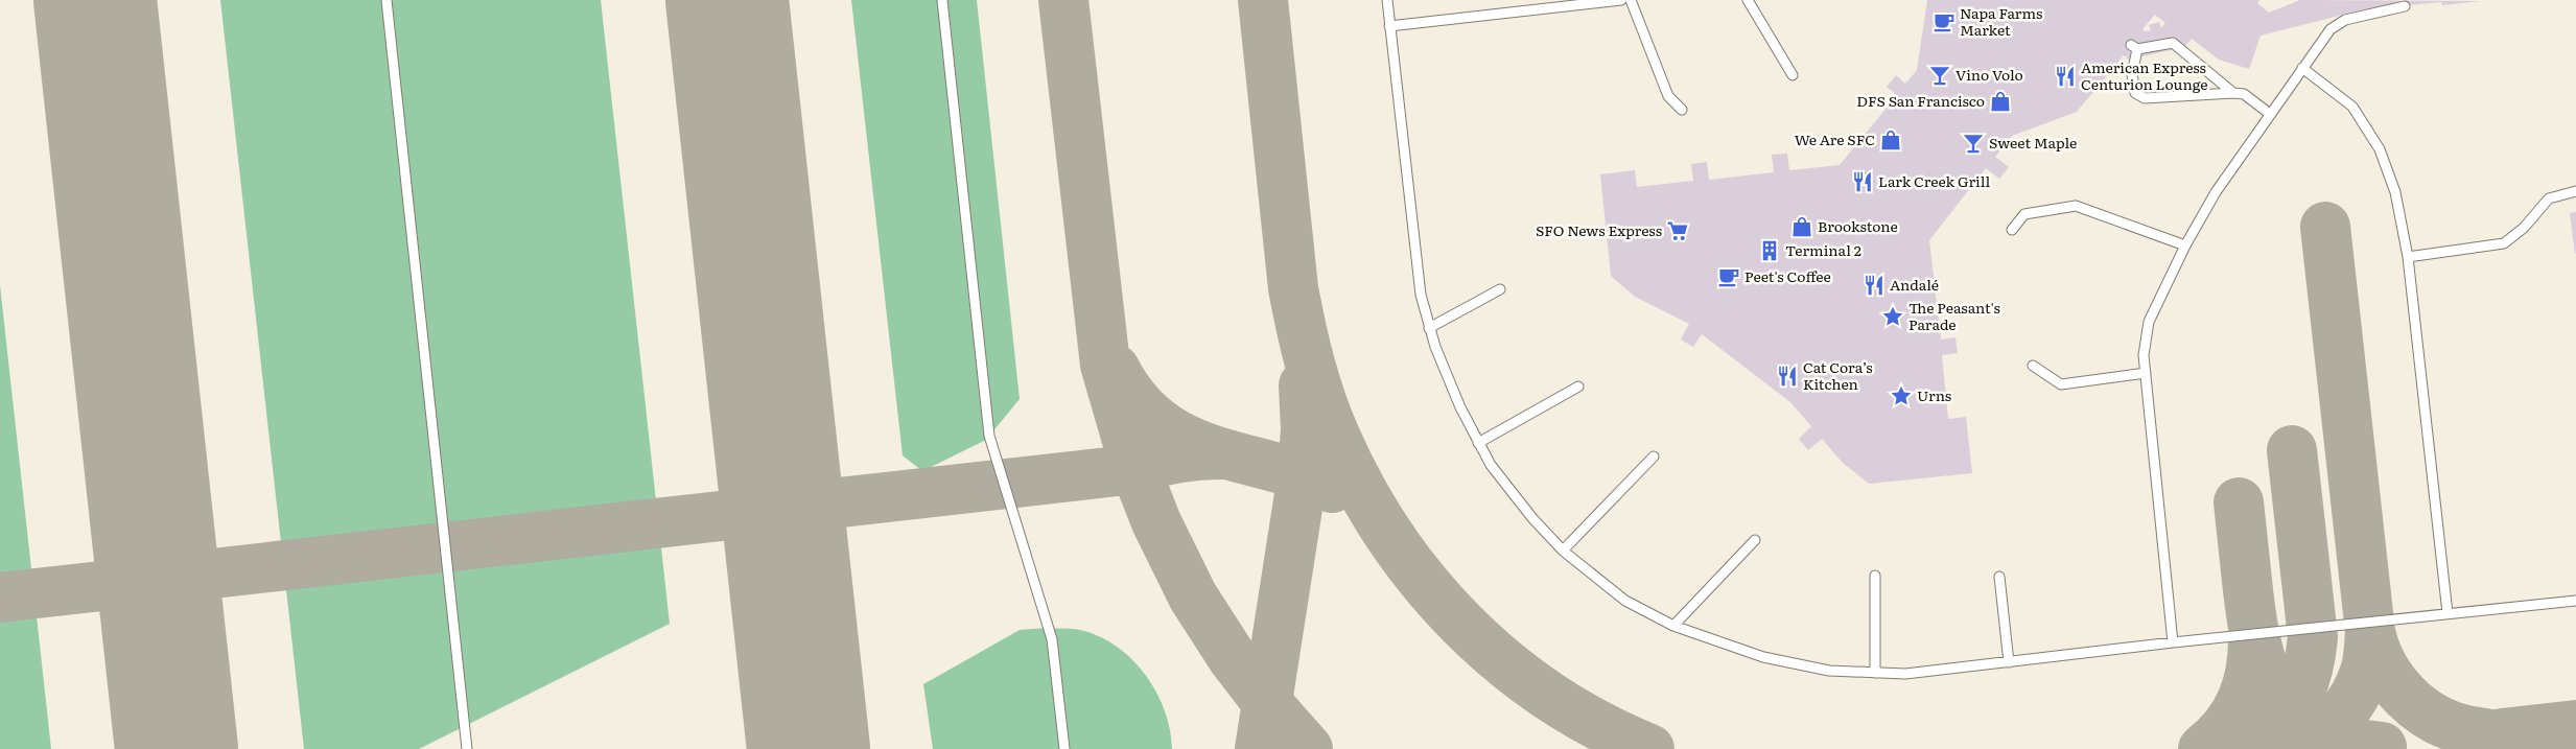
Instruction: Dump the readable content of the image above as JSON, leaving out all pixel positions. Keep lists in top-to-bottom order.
{
  "places": {
    "cafe": ["Napa Farms Market", "Peet's Coffee"],
    "bar": ["Vino Volo", "Sweet Maple"],
    "restaurant": [
      "American Express Centurion Lounge",
      "Lark Creek Grill",
      "Andalé",
      "Cat Cora’s Kitchen"
    ],
    "shop": ["DFS San Francisco", "We Are SFC", "Brookstone"],
    "supermarket": ["SFO News Express"],
    "building": ["Terminal 2"],
    "place": ["The Peasant's Parade", "Urns"]
  }
}
